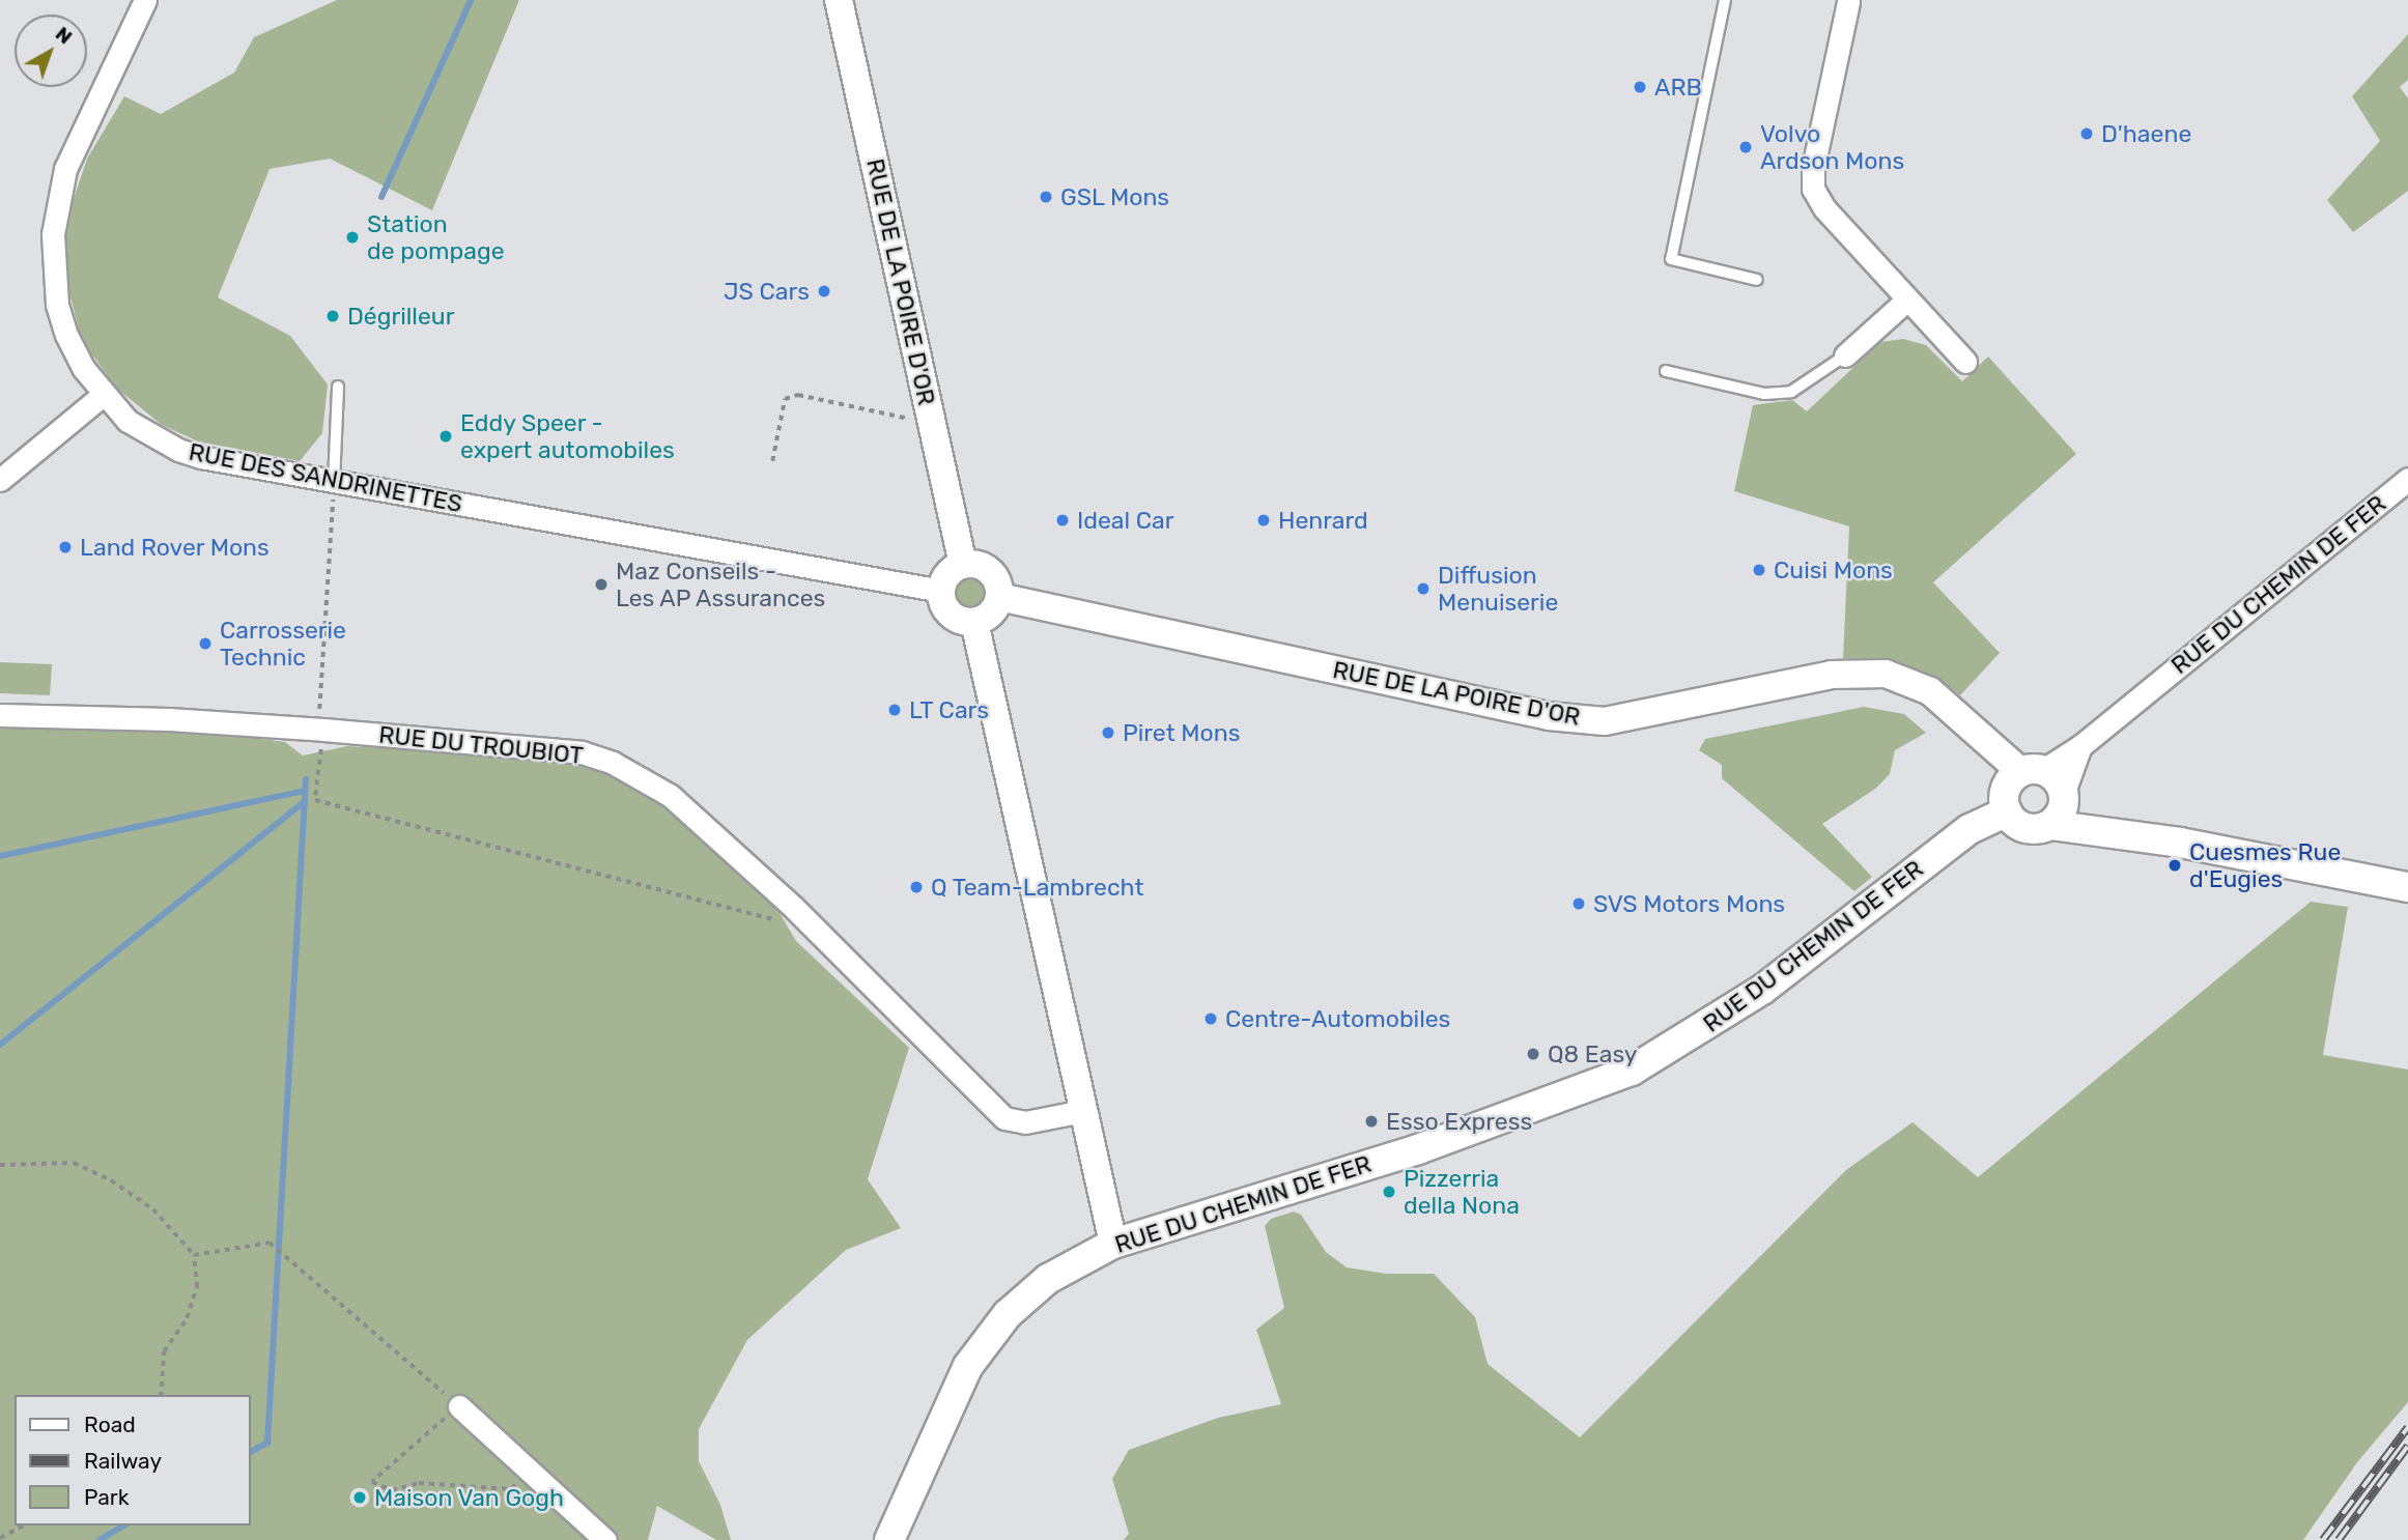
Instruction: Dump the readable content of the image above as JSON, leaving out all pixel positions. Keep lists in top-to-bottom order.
{
  "streets": {
    "main road": ["RUE DU CHEMIN DE FER"],
    "street": ["RUE DE LA POIRE D'OR", "RUE DES SANDRINETTES", "RUE DU TROUBIOT"]
  },
  "crossings": [
    ["RUE DE LA POIRE D'OR", "RUE DES SANDRINETTES"],
    ["RUE DE LA POIRE D'OR", "RUE DU CHEMIN DE FER"]
  ],
  "places": [
    "ARB",
    "D'haene",
    "Volvo Ardson Mons",
    "GSL Mons",
    "Station de pompage",
    "JS Cars",
    "Dégrilleur",
    "Eddy Speer - expert automobiles",
    "Ideal Car",
    "Henrard",
    "Land Rover Mons",
    "Cuisi Mons",
    "Maz Conseils - Les AP Assurances",
    "Diffusion Menuiserie",
    "Carrosserie Technic",
    "LT Cars",
    "Piret Mons",
    "Cuesmes Rue d'Eugies",
    "Q Team-Lambrecht",
    "SVS Motors Mons",
    "Centre-Automobiles",
    "Q8 Easy",
    "Esso Express",
    "Pizzerria della Nona",
    "Maison Van Gogh"
  ],
  "legend": ["Road", "Railway", "Park"],
  "north": "top right"
}
